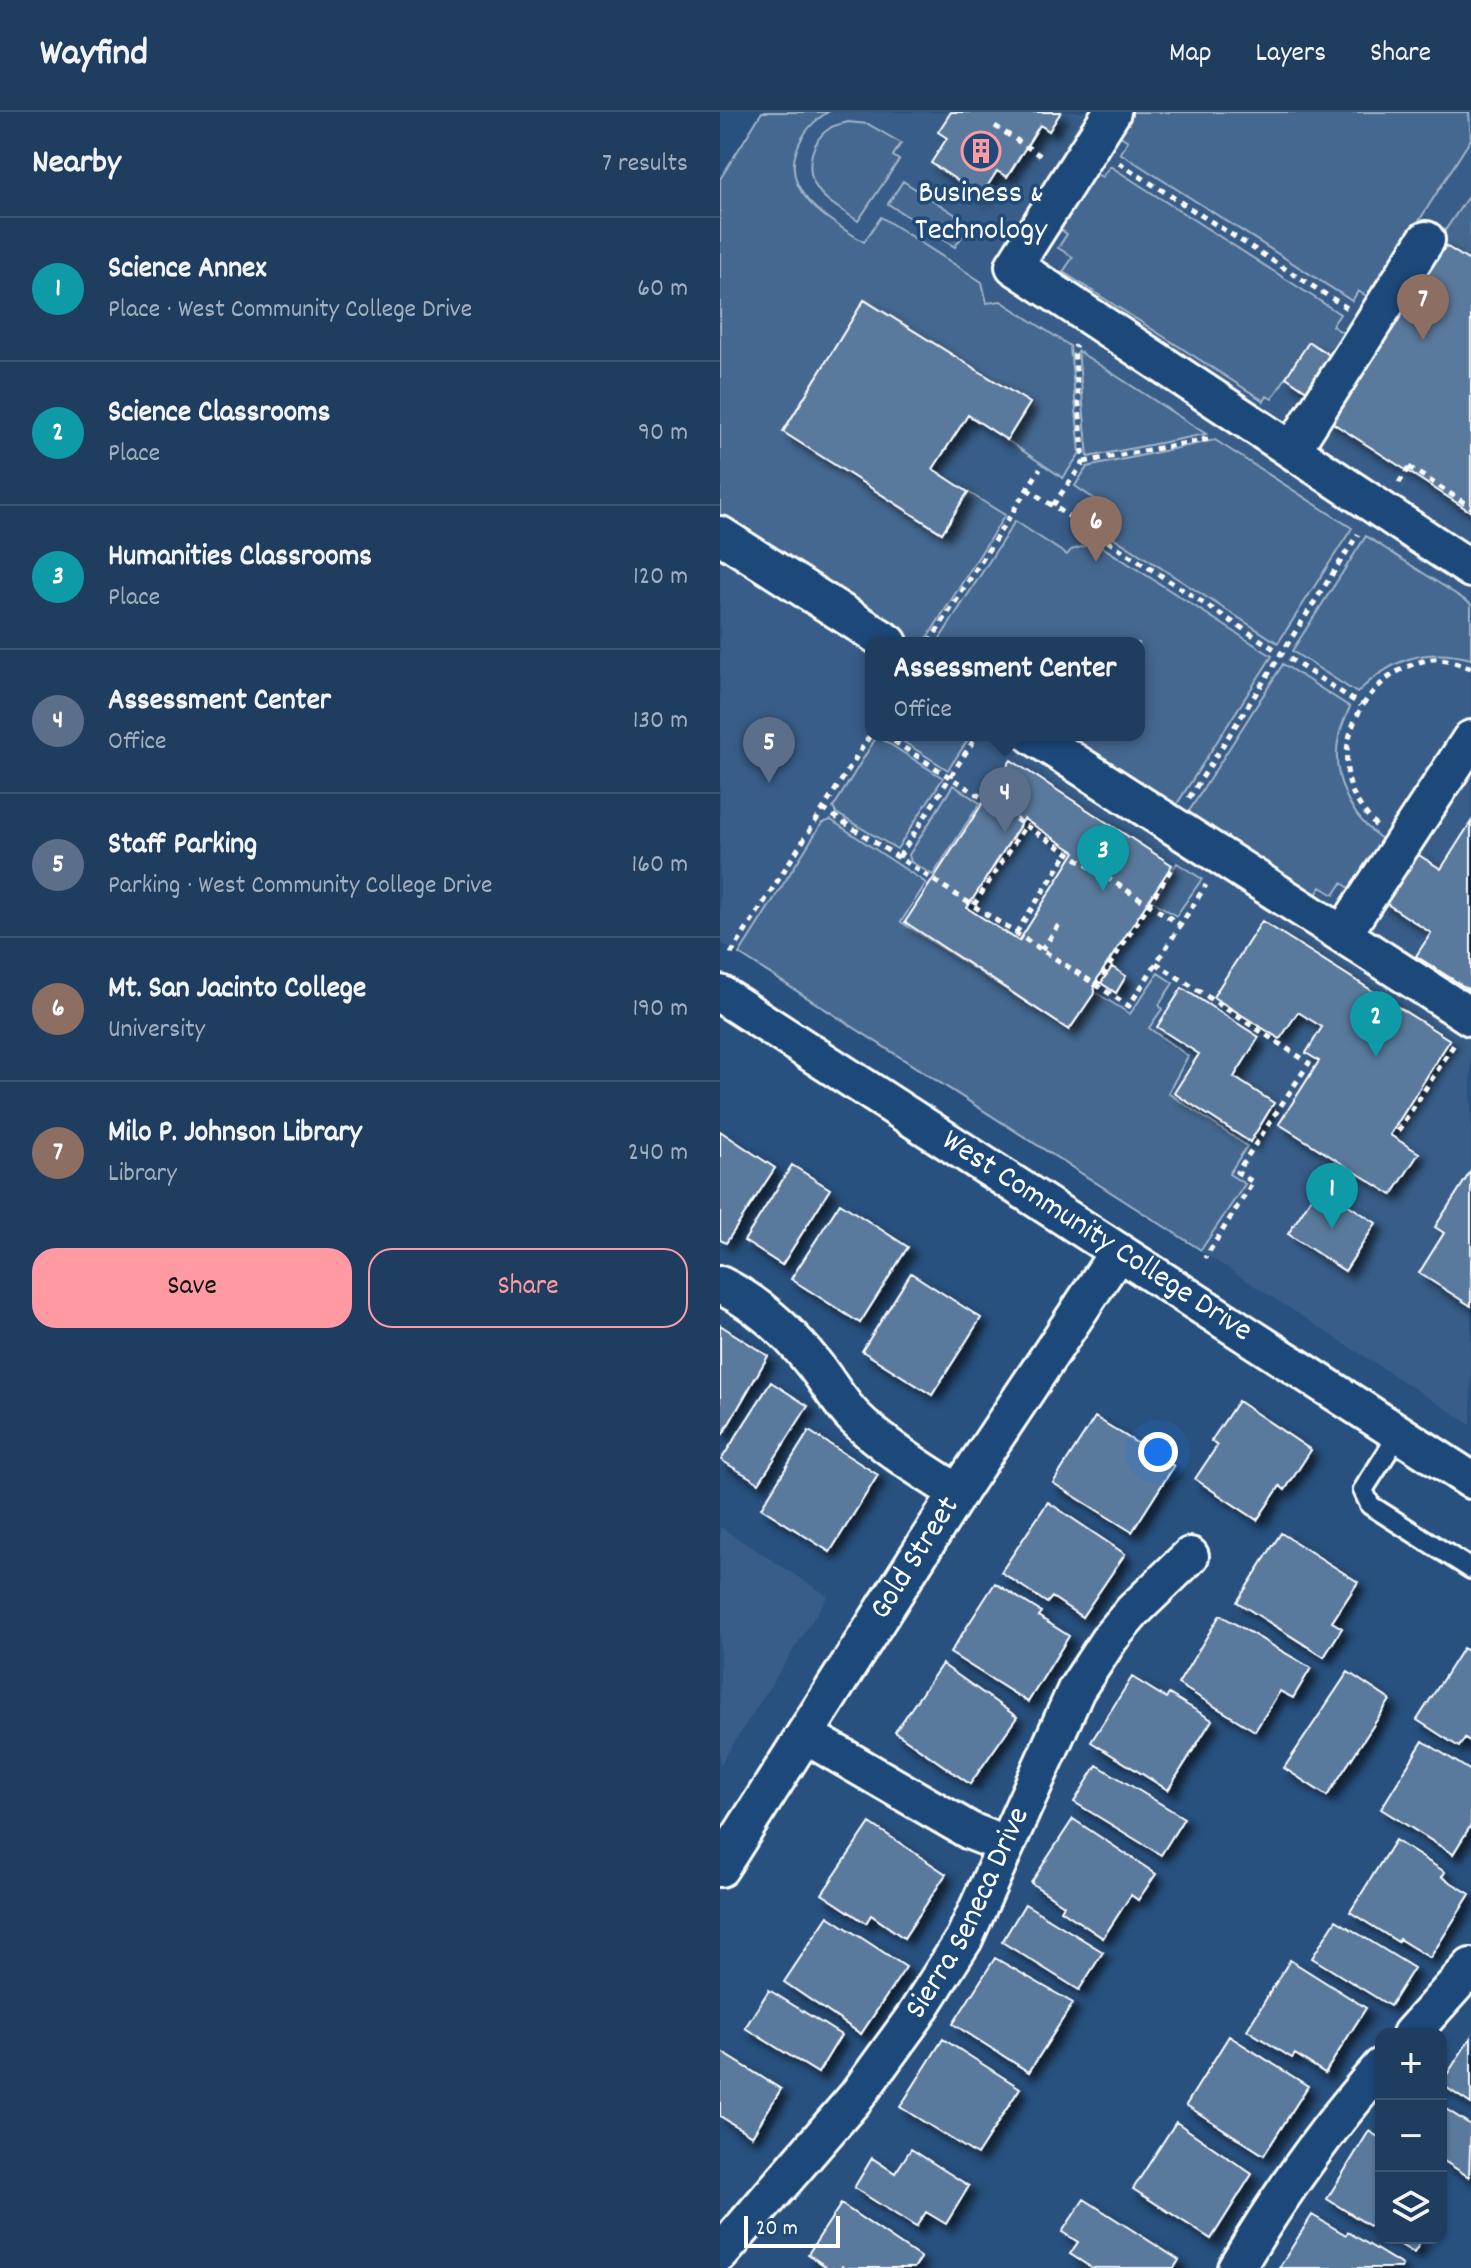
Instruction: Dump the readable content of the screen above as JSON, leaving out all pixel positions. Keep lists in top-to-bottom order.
{
  "streets": {
    "street": ["West Community College Drive", "Gold Street", "Sierra Seneca Drive"]
  },
  "crossings": [
    ["West Community College Drive", "Gold Street"]
  ],
  "places": {
    "building": ["Business & Technology"]
  },
  "scale_bar": "20 m",
  "page": {
    "header": "Wayfind",
    "nav": ["Map", "Layers", "Share"],
    "heading": ["Nearby", "7 results"],
    "list": [
      {
        "mark": "1",
        "name": "Science Annex",
        "note": "Place · West Community College Drive",
        "value": "60 m"
      },
      {
        "mark": "2",
        "name": "Science Classrooms",
        "note": "Place",
        "value": "90 m"
      },
      {
        "mark": "3",
        "name": "Humanities Classrooms",
        "note": "Place",
        "value": "120 m"
      },
      {
        "mark": "4",
        "name": "Assessment Center",
        "note": "Office",
        "value": "130 m"
      },
      {
        "mark": "5",
        "name": "Staff Parking",
        "note": "Parking · West Community College Drive",
        "value": "160 m"
      },
      {
        "mark": "6",
        "name": "Mt. San Jacinto College",
        "note": "University",
        "value": "190 m"
      },
      {
        "mark": "7",
        "name": "Milo P. Johnson Library",
        "note": "Library",
        "value": "240 m"
      }
    ],
    "pins": [
      "7",
      "6",
      "5",
      "4",
      "3",
      "2",
      "1"
    ],
    "popup": ["Assessment Center", "Office"],
    "buttons": ["Save", "Share"],
    "map_buttons": ["+", "−"],
    "scale": "20 m"
  }
}
